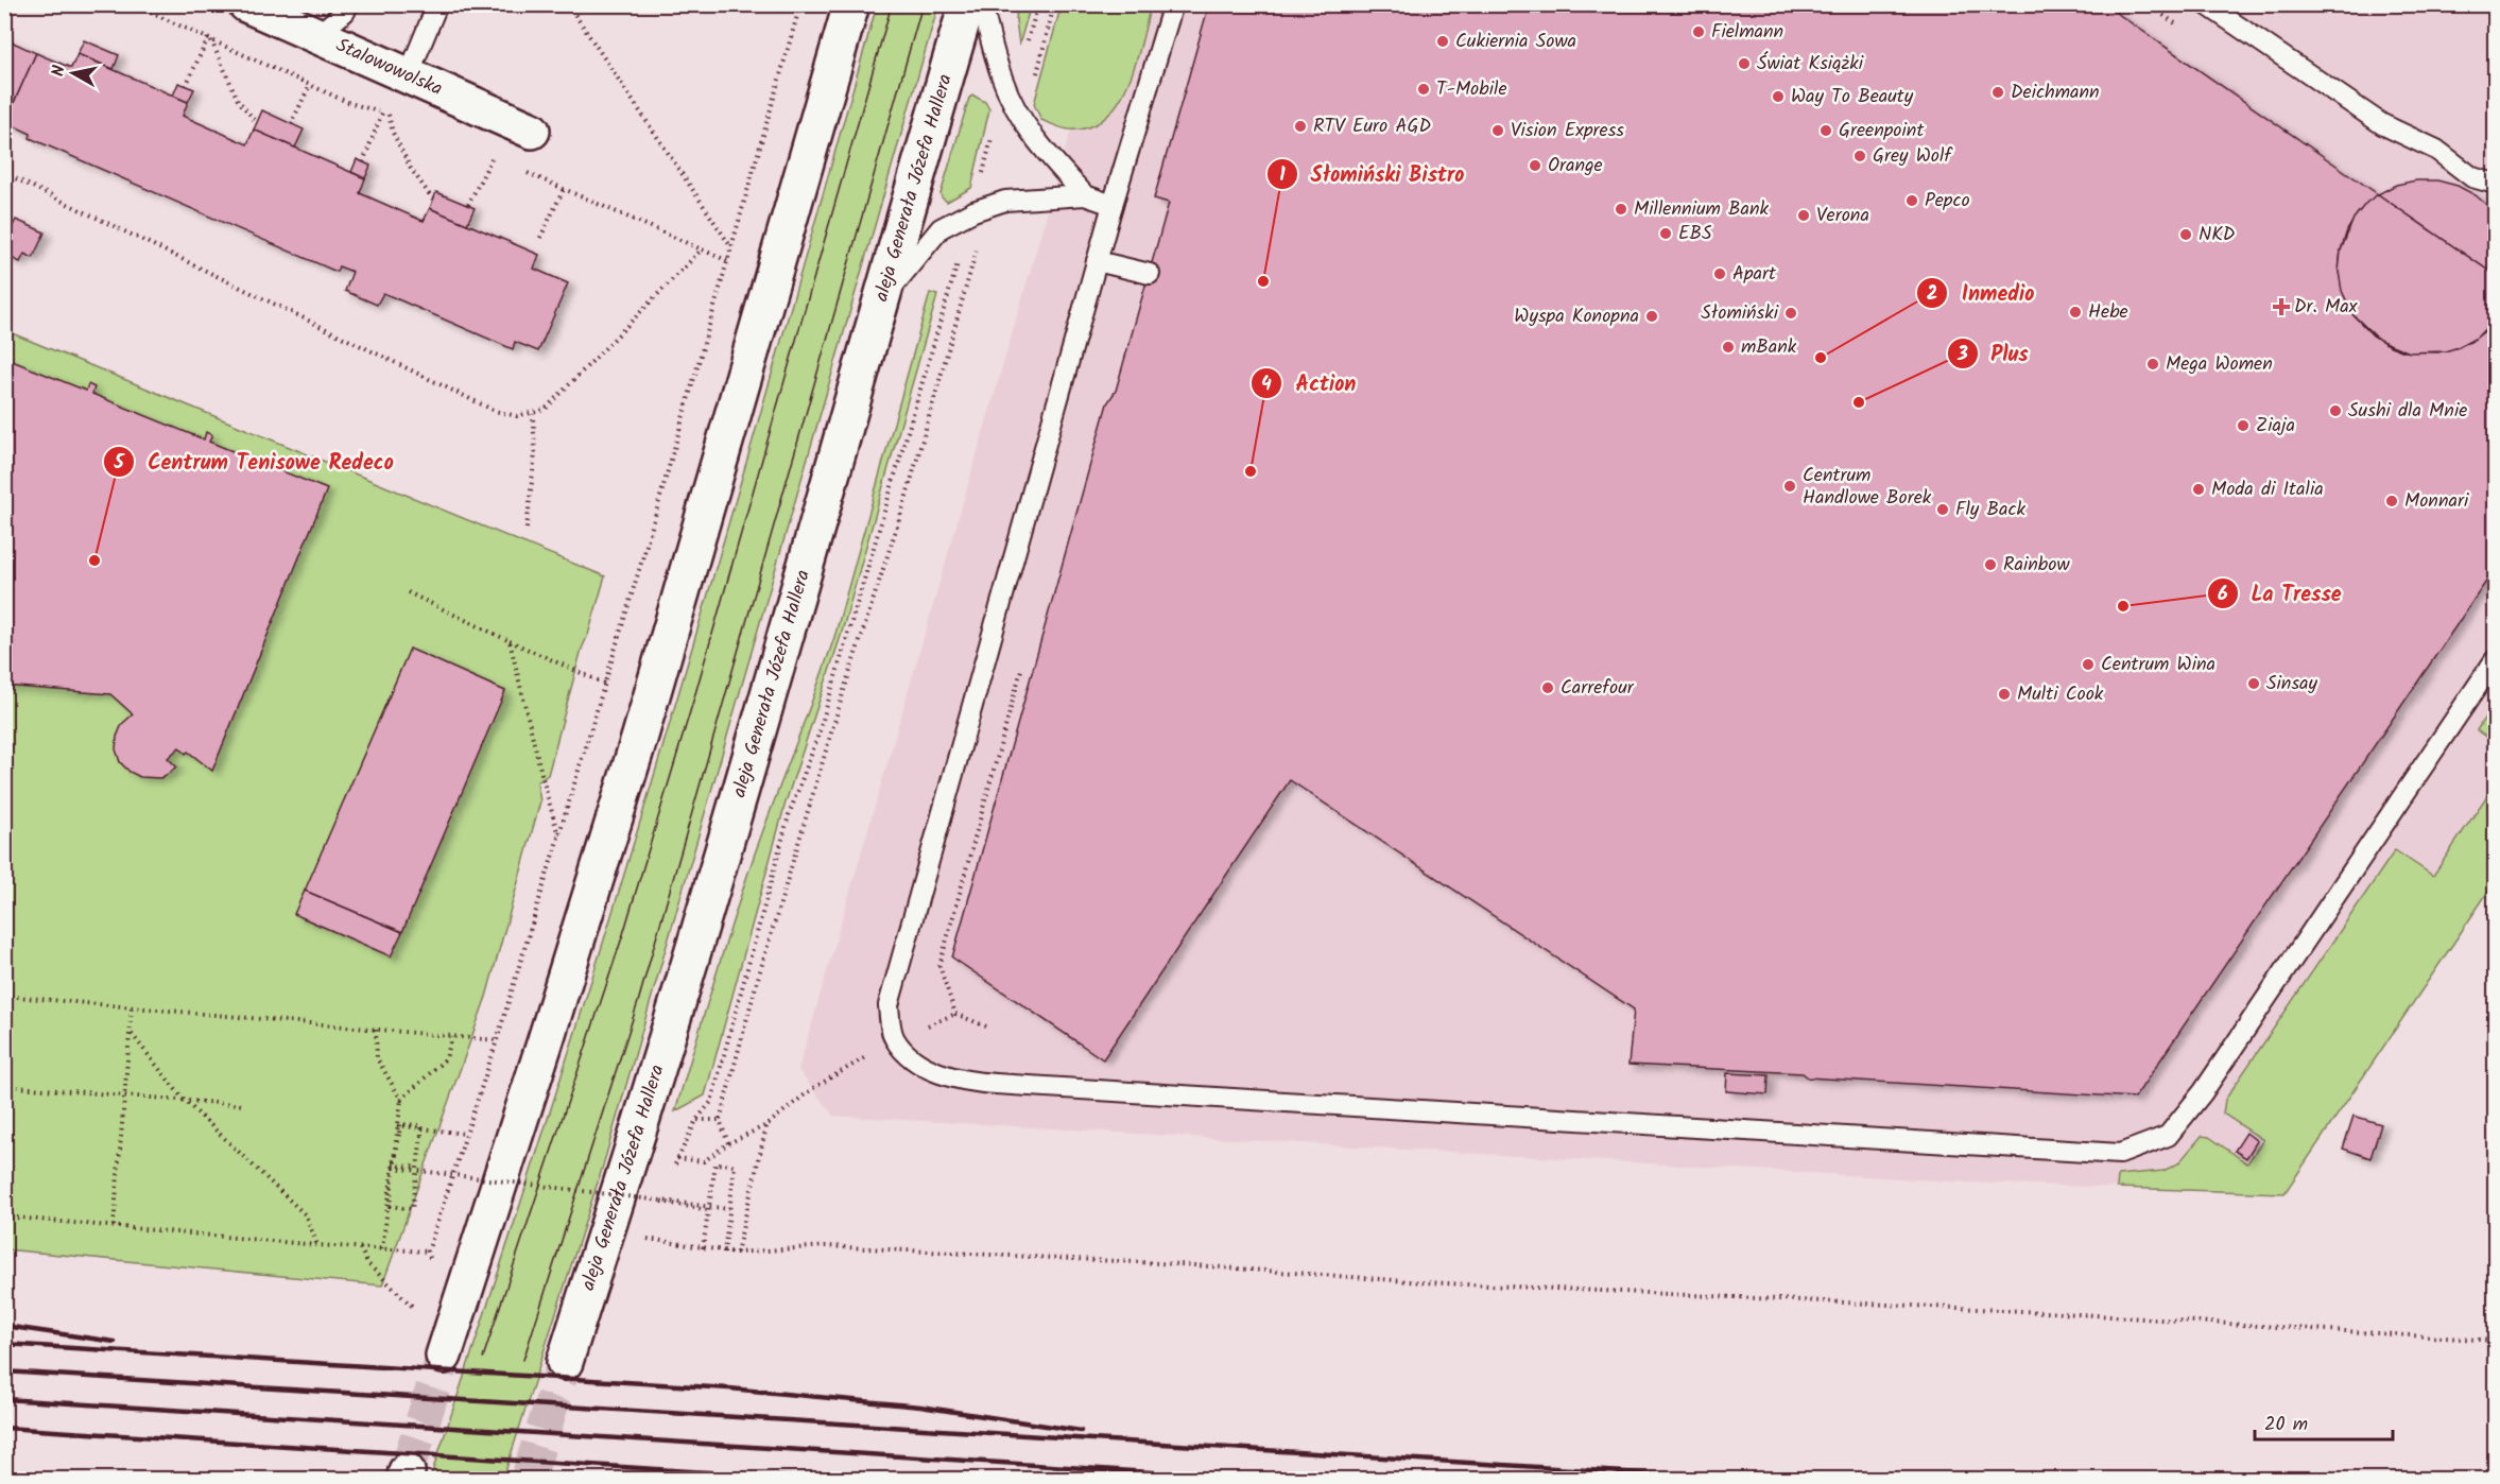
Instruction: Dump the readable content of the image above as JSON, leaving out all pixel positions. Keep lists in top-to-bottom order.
{
  "streets": {
    "main road": ["Stalowowolska", "aleja Generała Józefa Hallera"]
  },
  "places": {
    "other": [
      "Fielmann",
      "Cukiernia Sowa",
      "Świat Książki",
      "T-Mobile",
      "Deichmann",
      "Way To Beauty",
      "RTV Euro AGD",
      "Vision Express",
      "Greenpoint",
      "Grey Wolf",
      "Orange",
      "Pepco",
      "Millennium Bank",
      "Verona",
      "EBS",
      "NKD",
      "Apart",
      "Słomiński Bistro",
      "Hebe",
      "Słomiński",
      "Wyspa Konopna",
      "mBank",
      "Inmedio",
      "Mega Women",
      "Plus",
      "Sushi dla Mnie",
      "Ziaja",
      "Action",
      "Centrum Handlowe Borek",
      "Moda di Italia",
      "Monnari",
      "Fly Back",
      "Centrum Tenisowe Redeco",
      "Rainbow",
      "La Tresse",
      "Centrum Wina",
      "Sinsay",
      "Carrefour",
      "Multi Cook"
    ],
    "health": ["Dr. Max"]
  },
  "scale_bar": "20 m",
  "north": "left"
}
